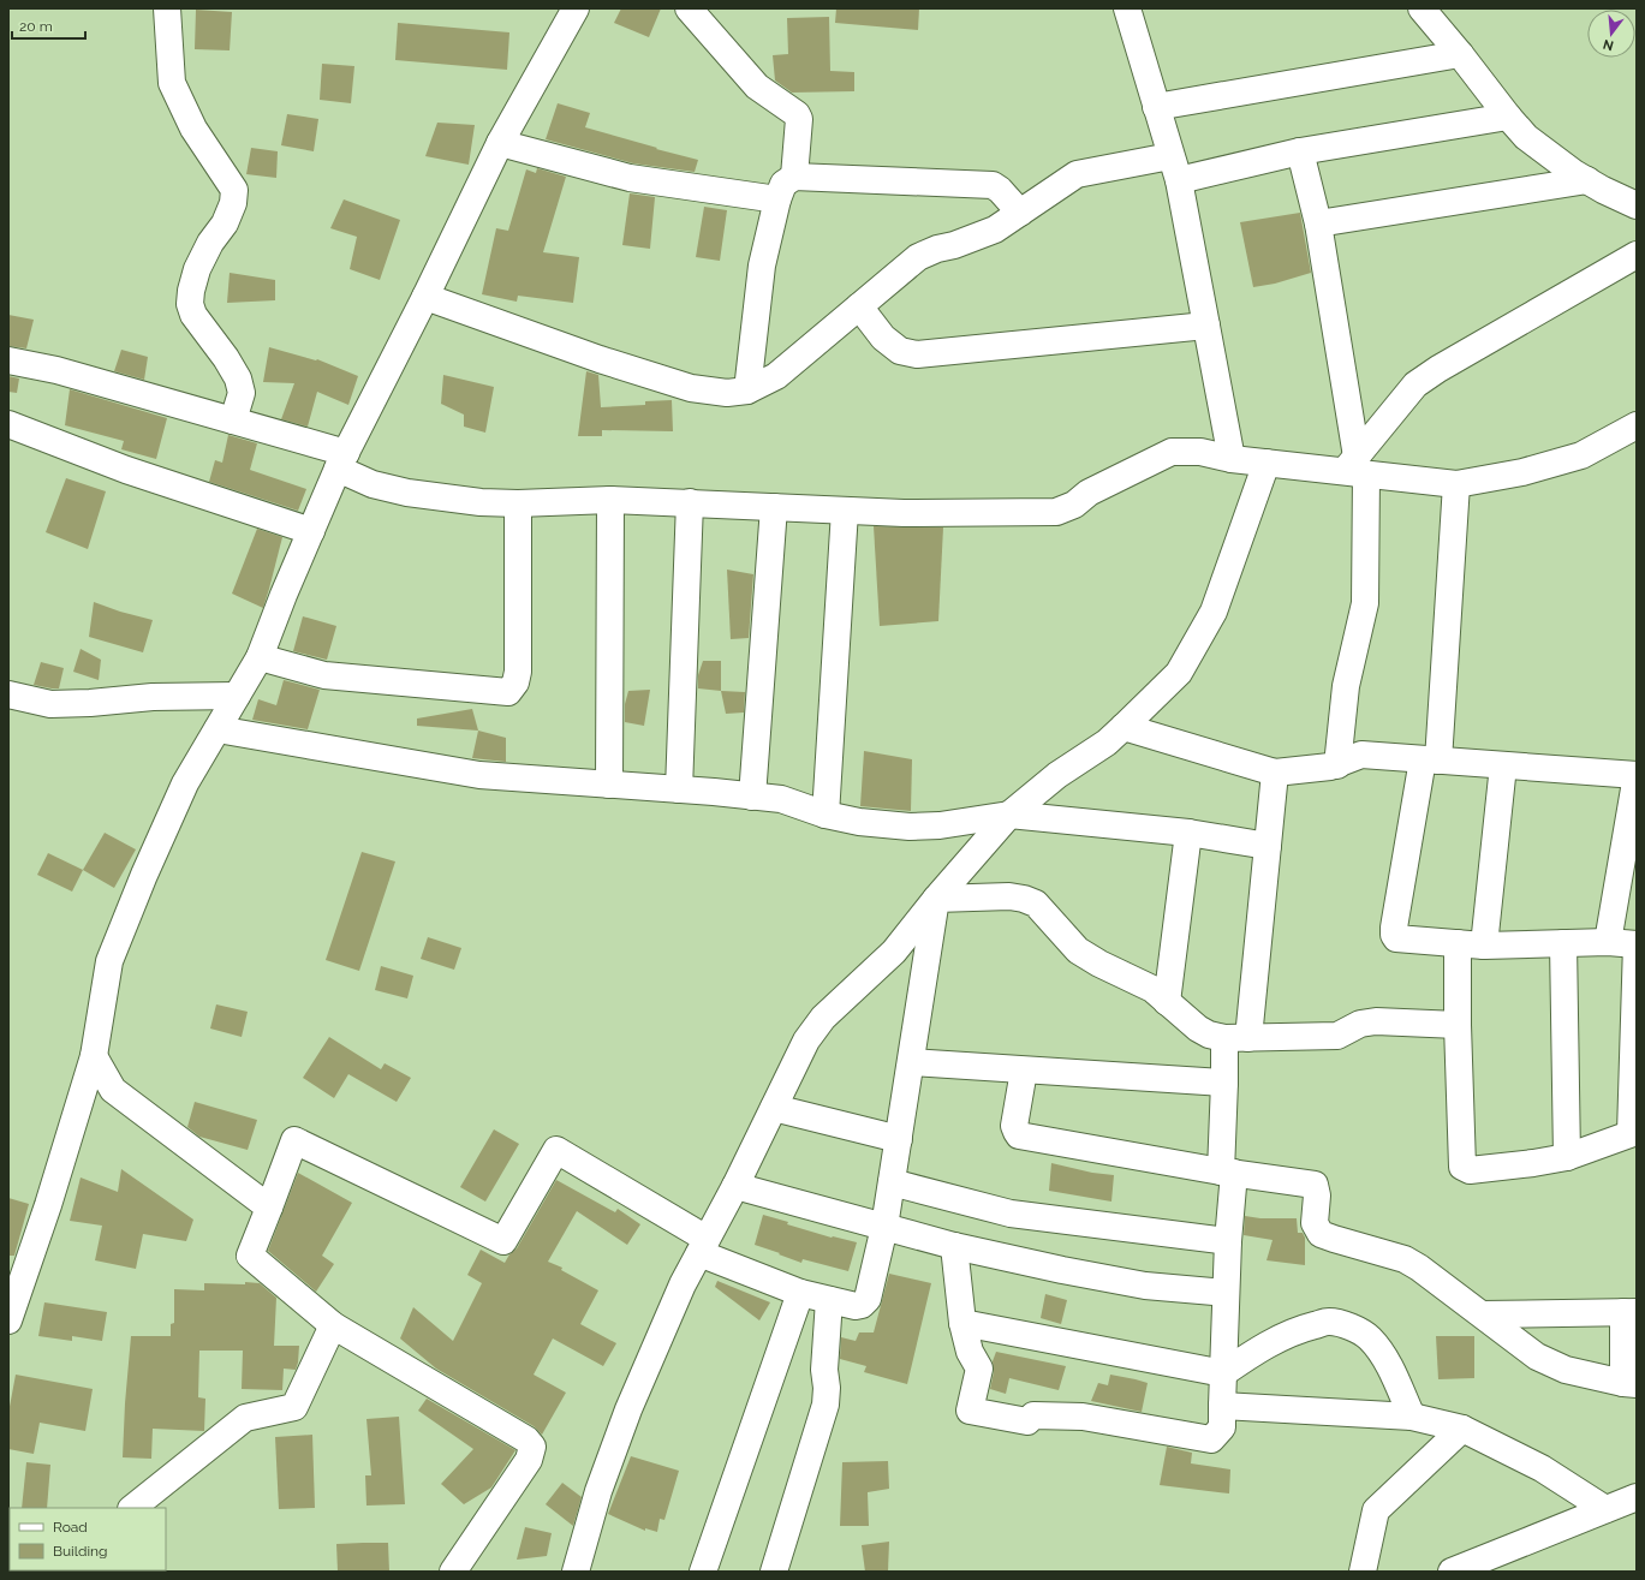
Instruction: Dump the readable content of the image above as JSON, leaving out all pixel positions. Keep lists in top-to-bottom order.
{
  "legend": ["Road", "Building"],
  "scale_bar": "20 m",
  "north": "bottom"
}
